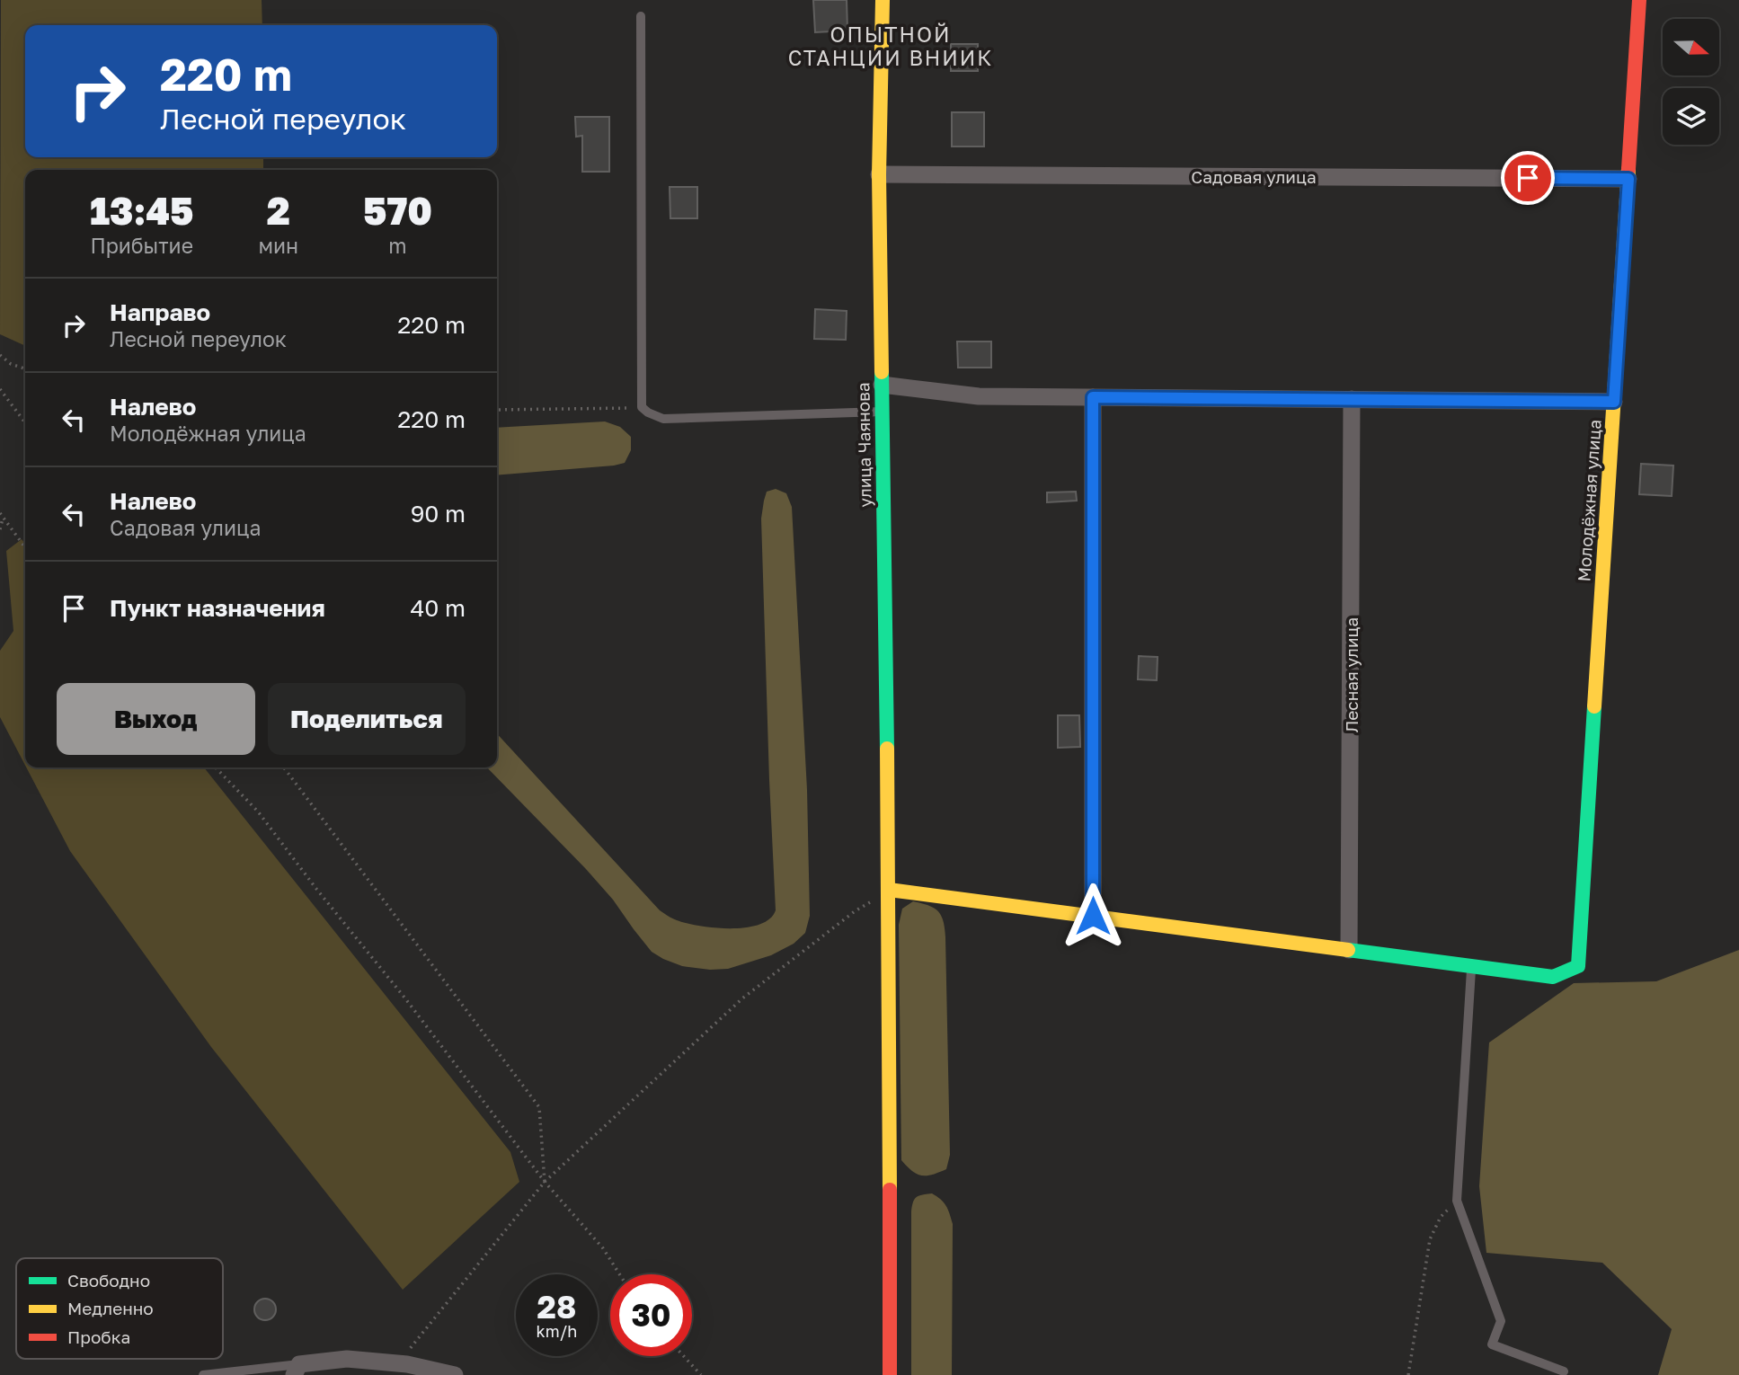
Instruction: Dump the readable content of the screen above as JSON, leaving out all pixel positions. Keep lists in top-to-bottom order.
{
  "streets": {
    "street": [
      "Садовая улица",
      "улица Чаянова",
      "Молодёжная улица",
      "Лесная улица"
    ]
  },
  "crossings": [
    ["Садовая улица", "улица Чаянова"],
    ["Садовая улица", "Молодёжная улица"]
  ],
  "districts": ["ОПЫТНОЙ СТАНЦИИ ВНИИК"],
  "legend": ["Свободно", "Медленно", "Пробка"],
  "north": "right",
  "page": {
    "turn": ["220 m", "Лесной переулок"],
    "eta": [
      "13:45",
      "Прибытие",
      "2",
      "мин",
      "570",
      "m"
    ],
    "list": [
      {
        "name": "Направо",
        "note": "Лесной переулок",
        "value": "220 m"
      },
      {
        "name": "Налево",
        "note": "Молодёжная улица",
        "value": "220 m"
      },
      {
        "name": "Налево",
        "note": "Садовая улица",
        "value": "90 m"
      },
      {
        "name": "Пункт назначения",
        "value": "40 m"
      }
    ],
    "buttons": ["Выход", "Поделиться"],
    "speed": "28 km/h",
    "limit": "30"
  }
}
